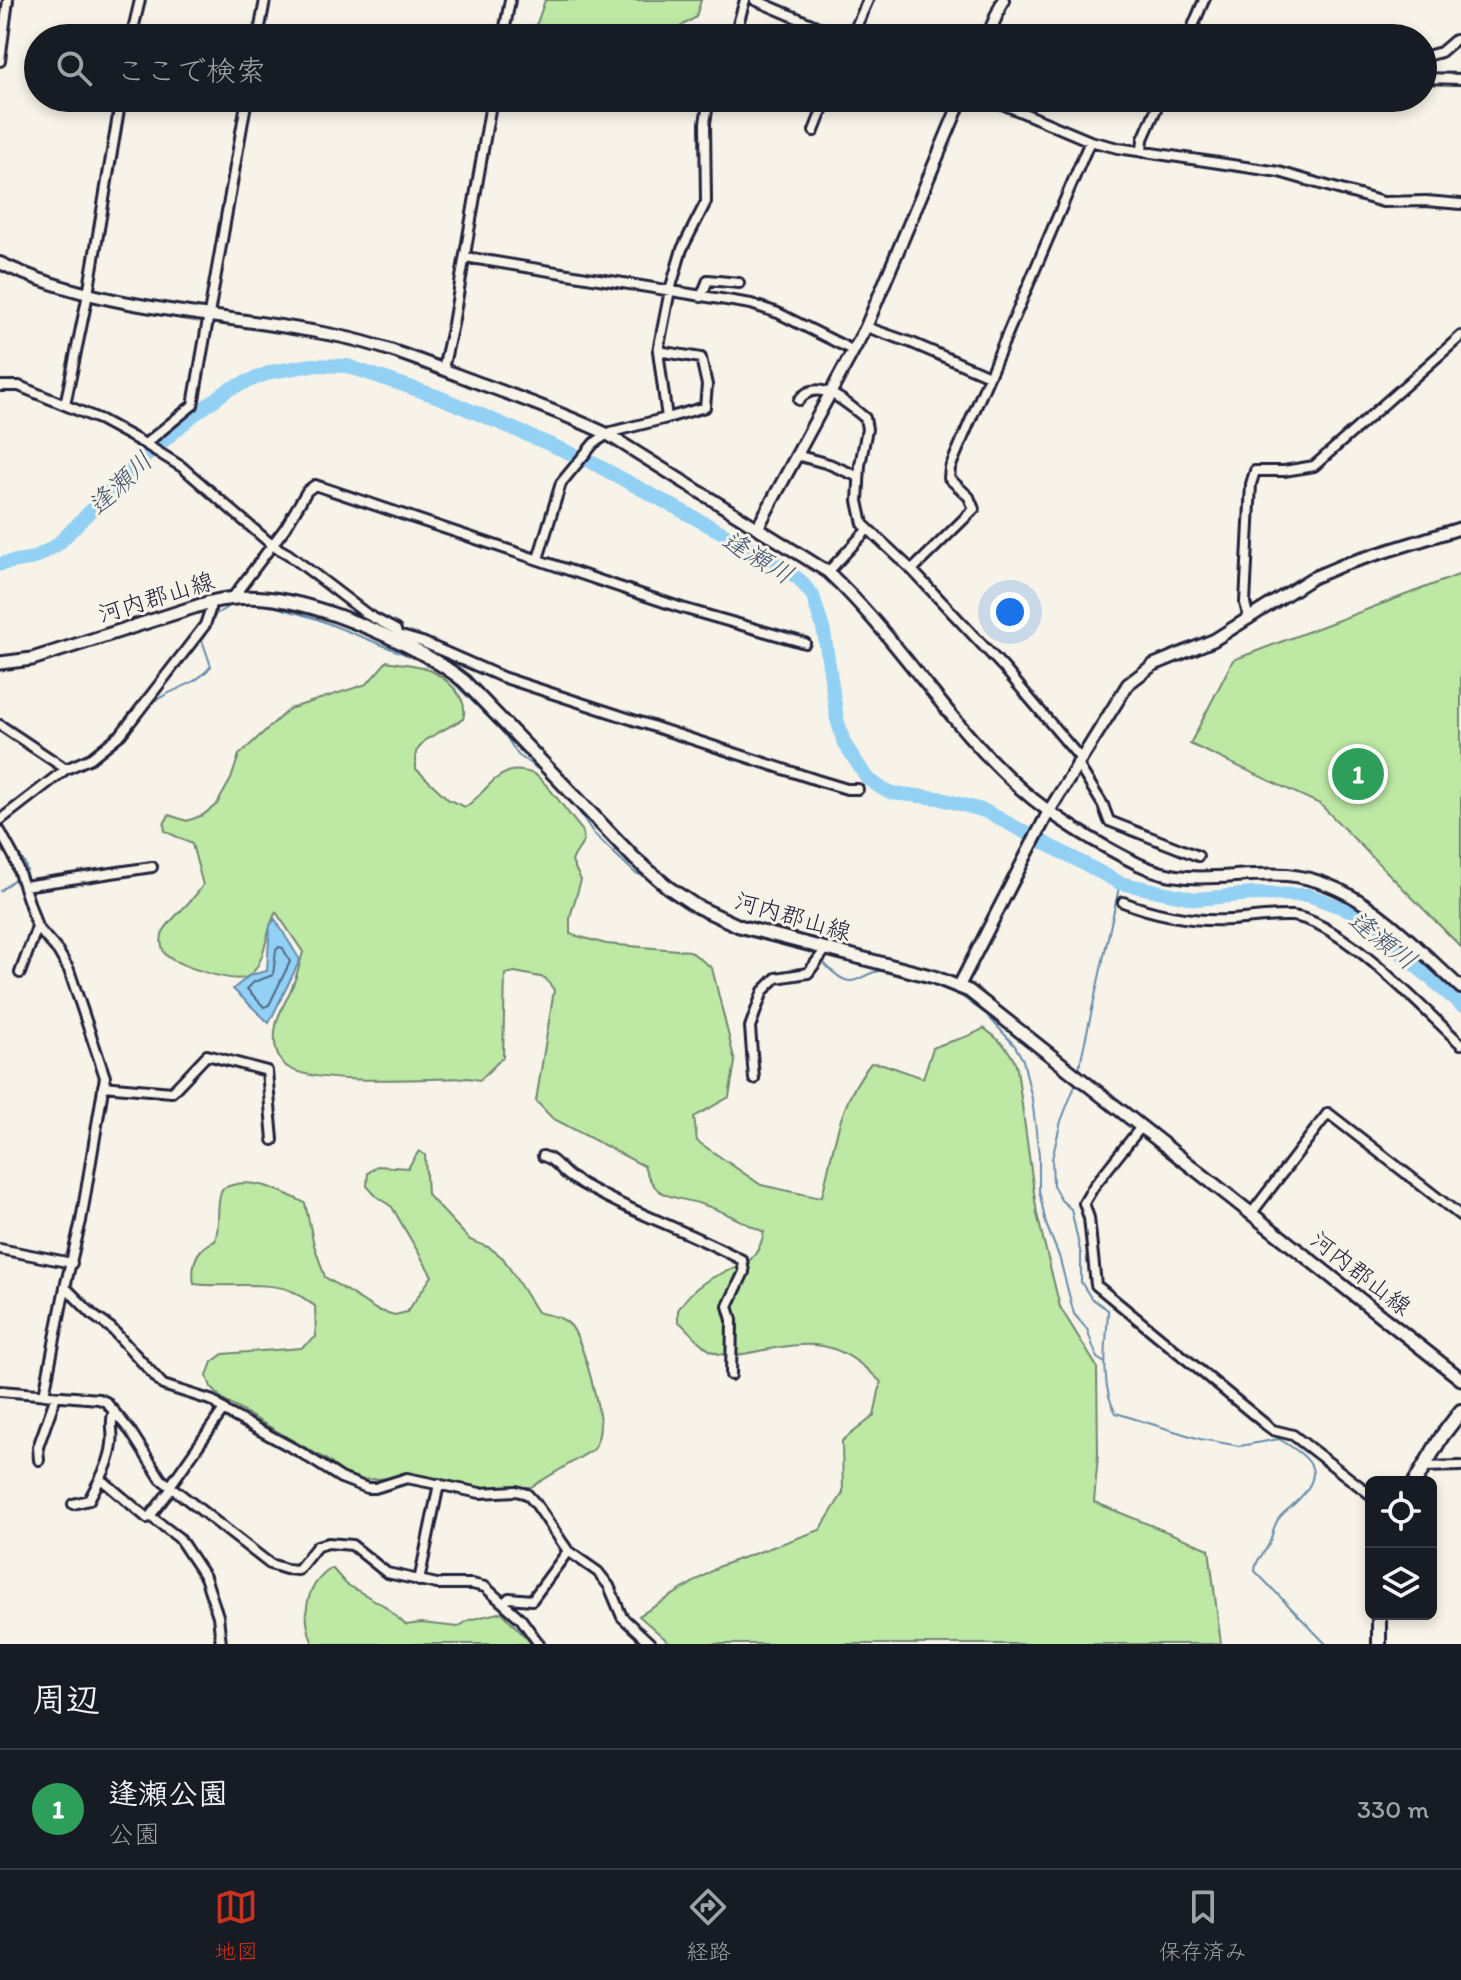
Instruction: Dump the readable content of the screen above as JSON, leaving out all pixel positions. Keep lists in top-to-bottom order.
{
  "streets": {
    "main road": ["河内郡山線"]
  },
  "water": ["逢瀬川"],
  "page": {
    "search": "ここで検索",
    "pins": "1",
    "heading": "周辺",
    "list": [
      {
        "mark": "1",
        "name": "逢瀬公園",
        "note": "公園",
        "value": "330 m"
      }
    ],
    "nav": ["地図", "経路", "保存済み"]
  }
}
